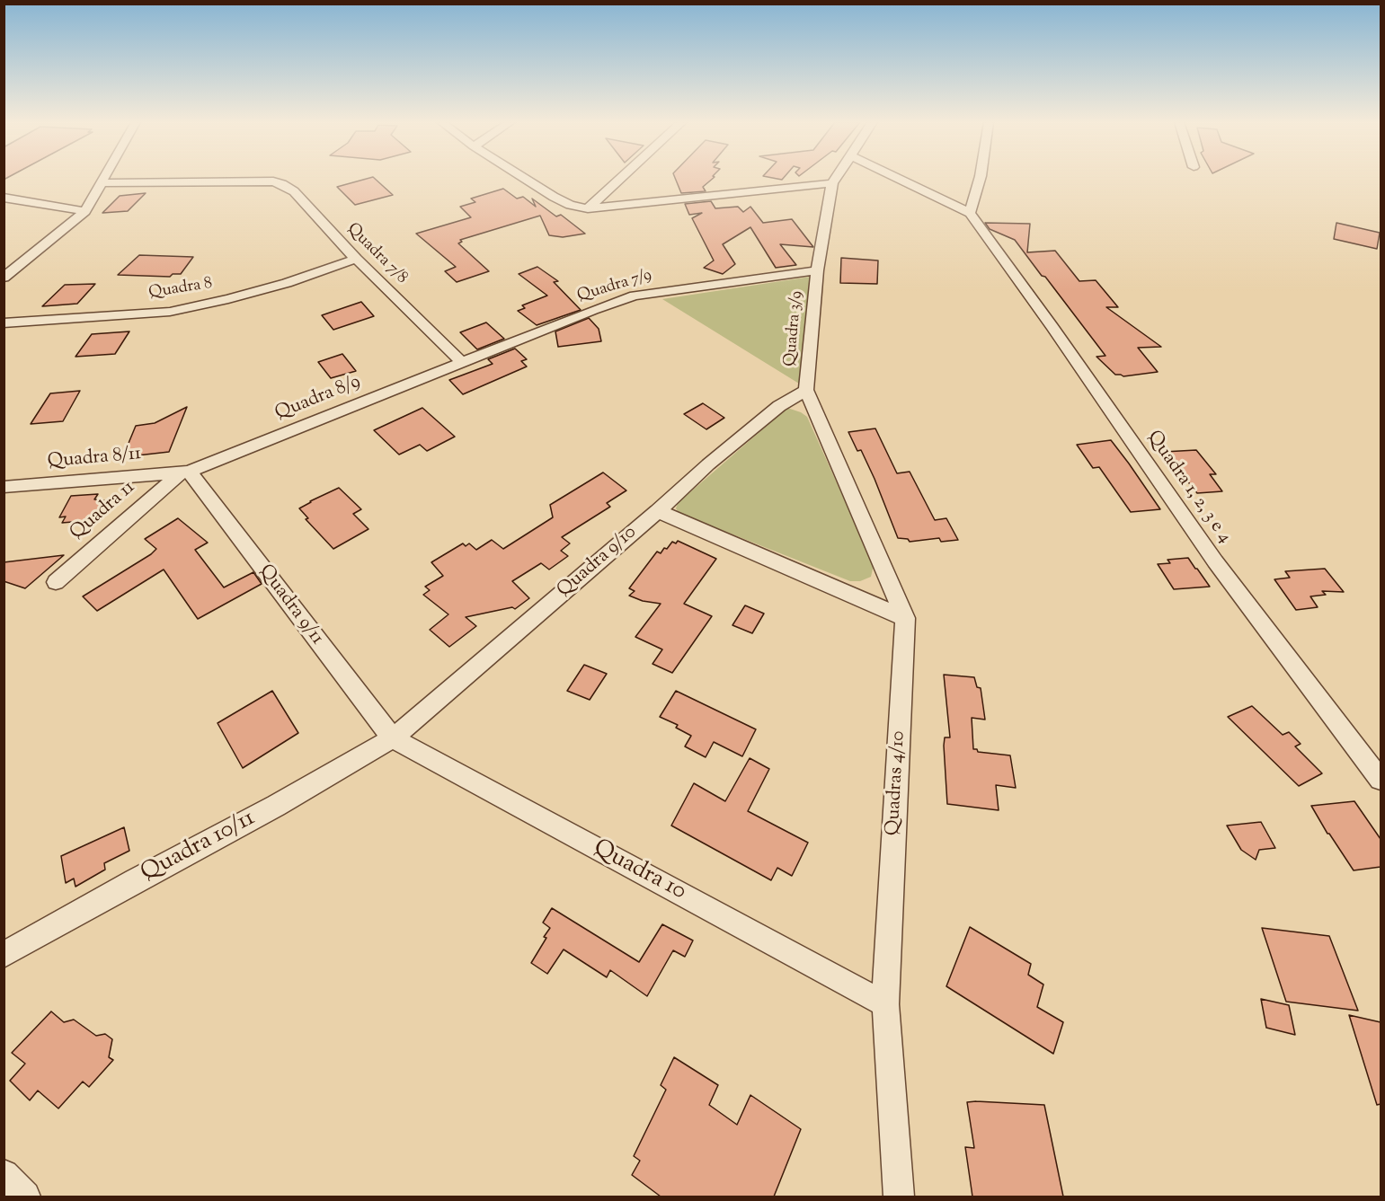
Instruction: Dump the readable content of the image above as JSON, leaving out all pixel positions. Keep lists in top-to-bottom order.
{
  "streets": {
    "street": [
      "Quadra 7/8",
      "Quadra 7/9",
      "Quadra 8",
      "Quadra 3/9",
      "Quadra 8/9",
      "Quadra 8/11",
      "Quadra 1, 2, 3 e 4",
      "Quadra 11",
      "Quadra 9/10",
      "Quadra 9/11",
      "Quadras 4/10",
      "Quadra 10/11",
      "Quadra 10"
    ]
  },
  "crossings": [
    ["Quadra 7/8", "Quadra 7/9"],
    ["Quadra 7/8", "Quadra 8"],
    ["Quadra 7/8", "Quadra 8/9"],
    ["Quadra 7/9", "Quadra 3/9"],
    ["Quadra 7/9", "Quadra 8/9"],
    ["Quadra 3/9", "Quadra 9/10"],
    ["Quadra 3/9", "Quadras 4/10"],
    ["Quadra 8/9", "Quadra 8/11"],
    ["Quadra 8/9", "Quadra 11"],
    ["Quadra 8/9", "Quadra 9/11"],
    ["Quadra 8/11", "Quadra 11"],
    ["Quadra 8/11", "Quadra 9/11"],
    ["Quadra 11", "Quadra 9/11"],
    ["Quadra 9/10", "Quadra 9/11"],
    ["Quadra 9/10", "Quadras 4/10"],
    ["Quadra 9/10", "Quadra 10/11"],
    ["Quadra 9/10", "Quadra 10"],
    ["Quadra 9/11", "Quadra 10/11"],
    ["Quadra 9/11", "Quadra 10"],
    ["Quadras 4/10", "Quadra 10"],
    ["Quadra 10/11", "Quadra 10"]
  ]
}
